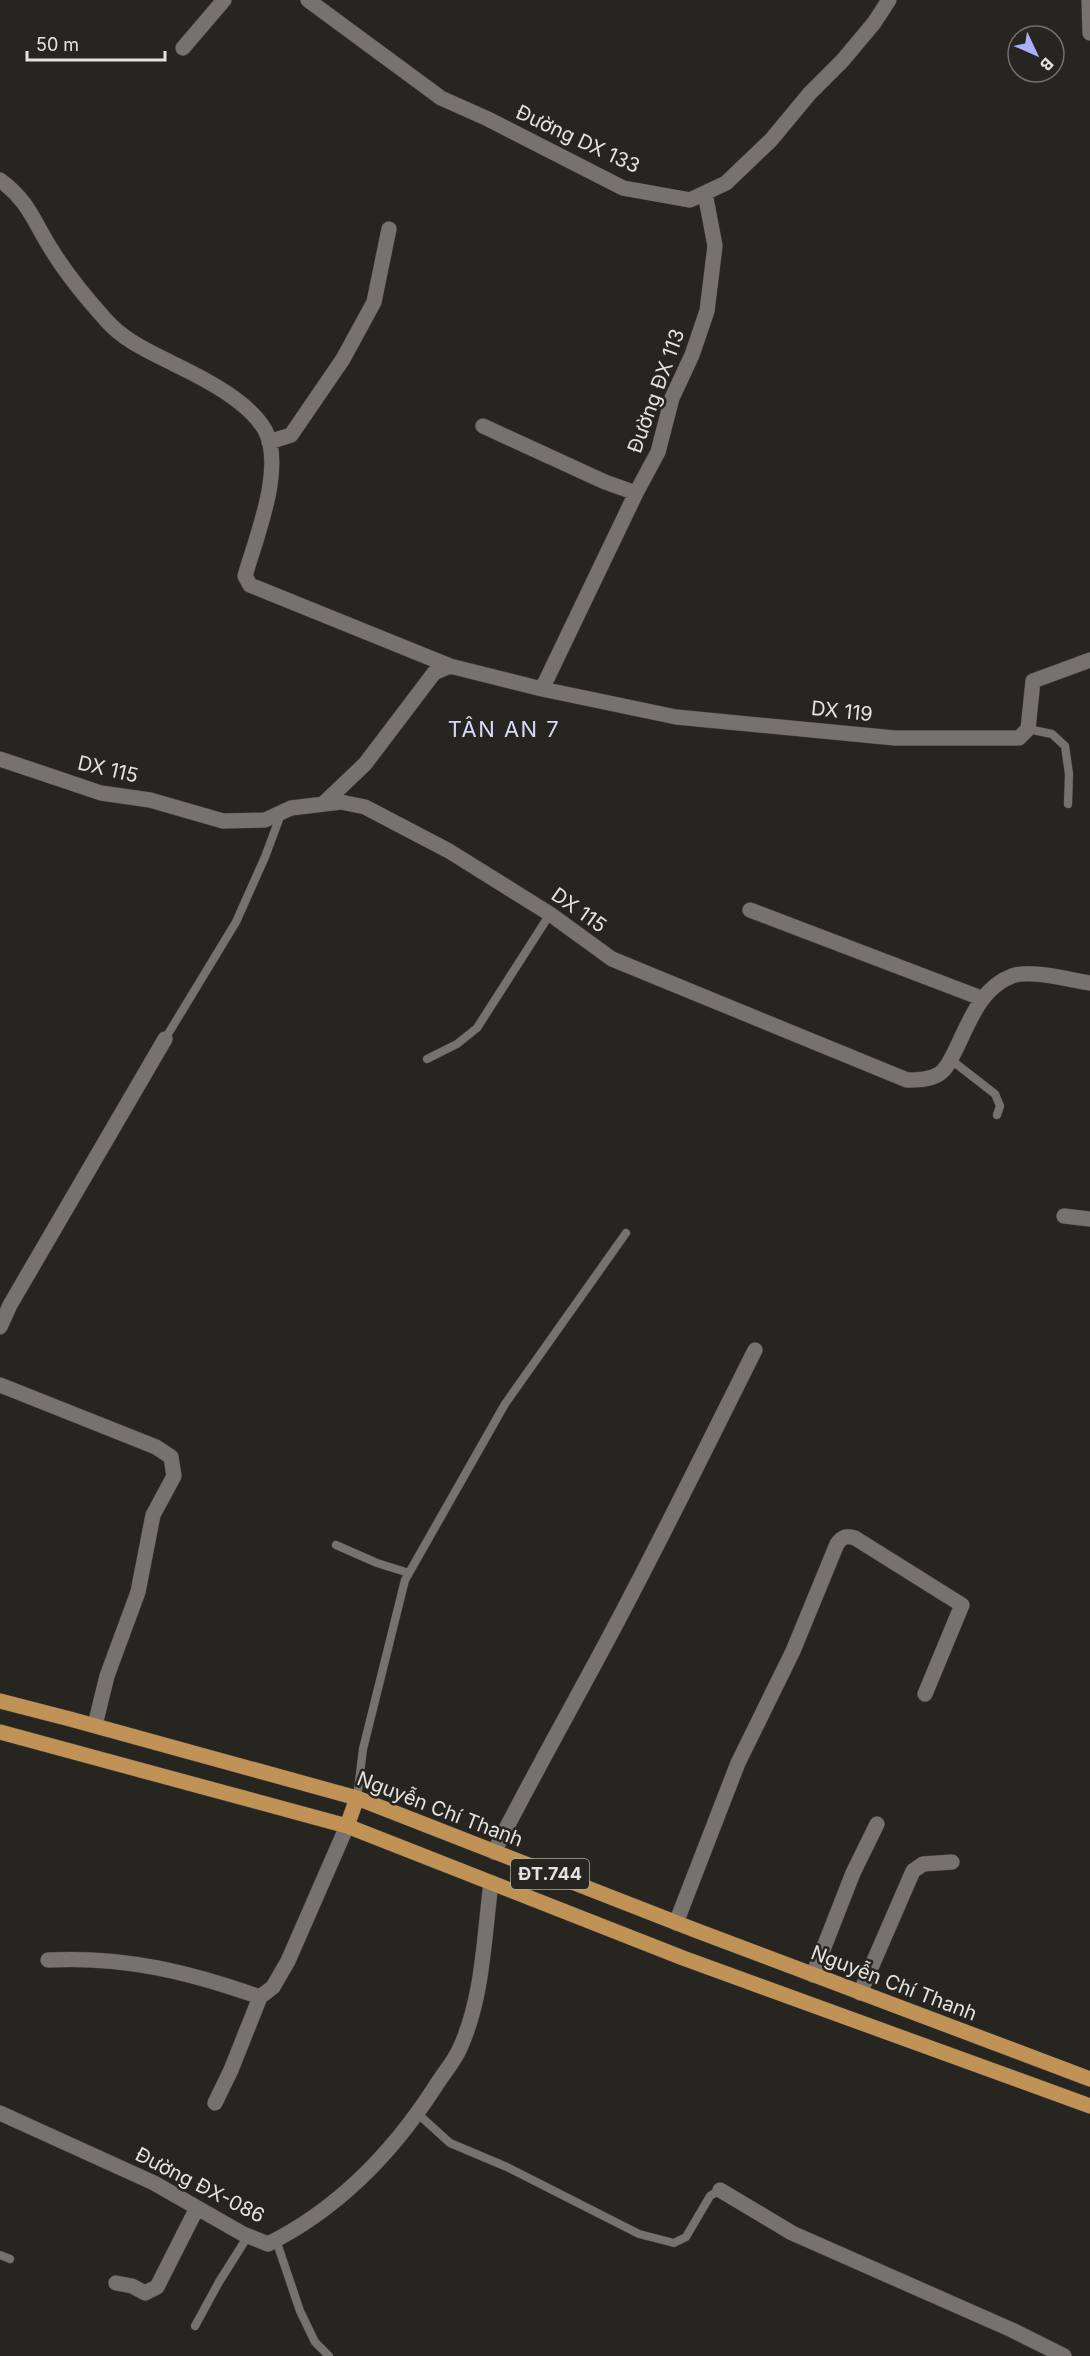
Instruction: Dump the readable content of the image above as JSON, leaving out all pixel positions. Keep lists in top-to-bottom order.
{
  "streets": {
    "main road": ["Nguyễn Chí Thanh", "ĐT.744"],
    "street": [
      "Đường DX 133",
      "Đường ĐX 113",
      "DX 119",
      "DX 115",
      "Đường ĐX-086"
    ]
  },
  "crossings": [
    ["Đường DX 133", "Đường ĐX 113"],
    ["Đường ĐX 113", "DX 119"],
    ["ĐT.744", "Đường ĐX-086"]
  ],
  "districts": ["TÂN AN 7"],
  "scale_bar": "50 m",
  "north": "bottom right"
}
